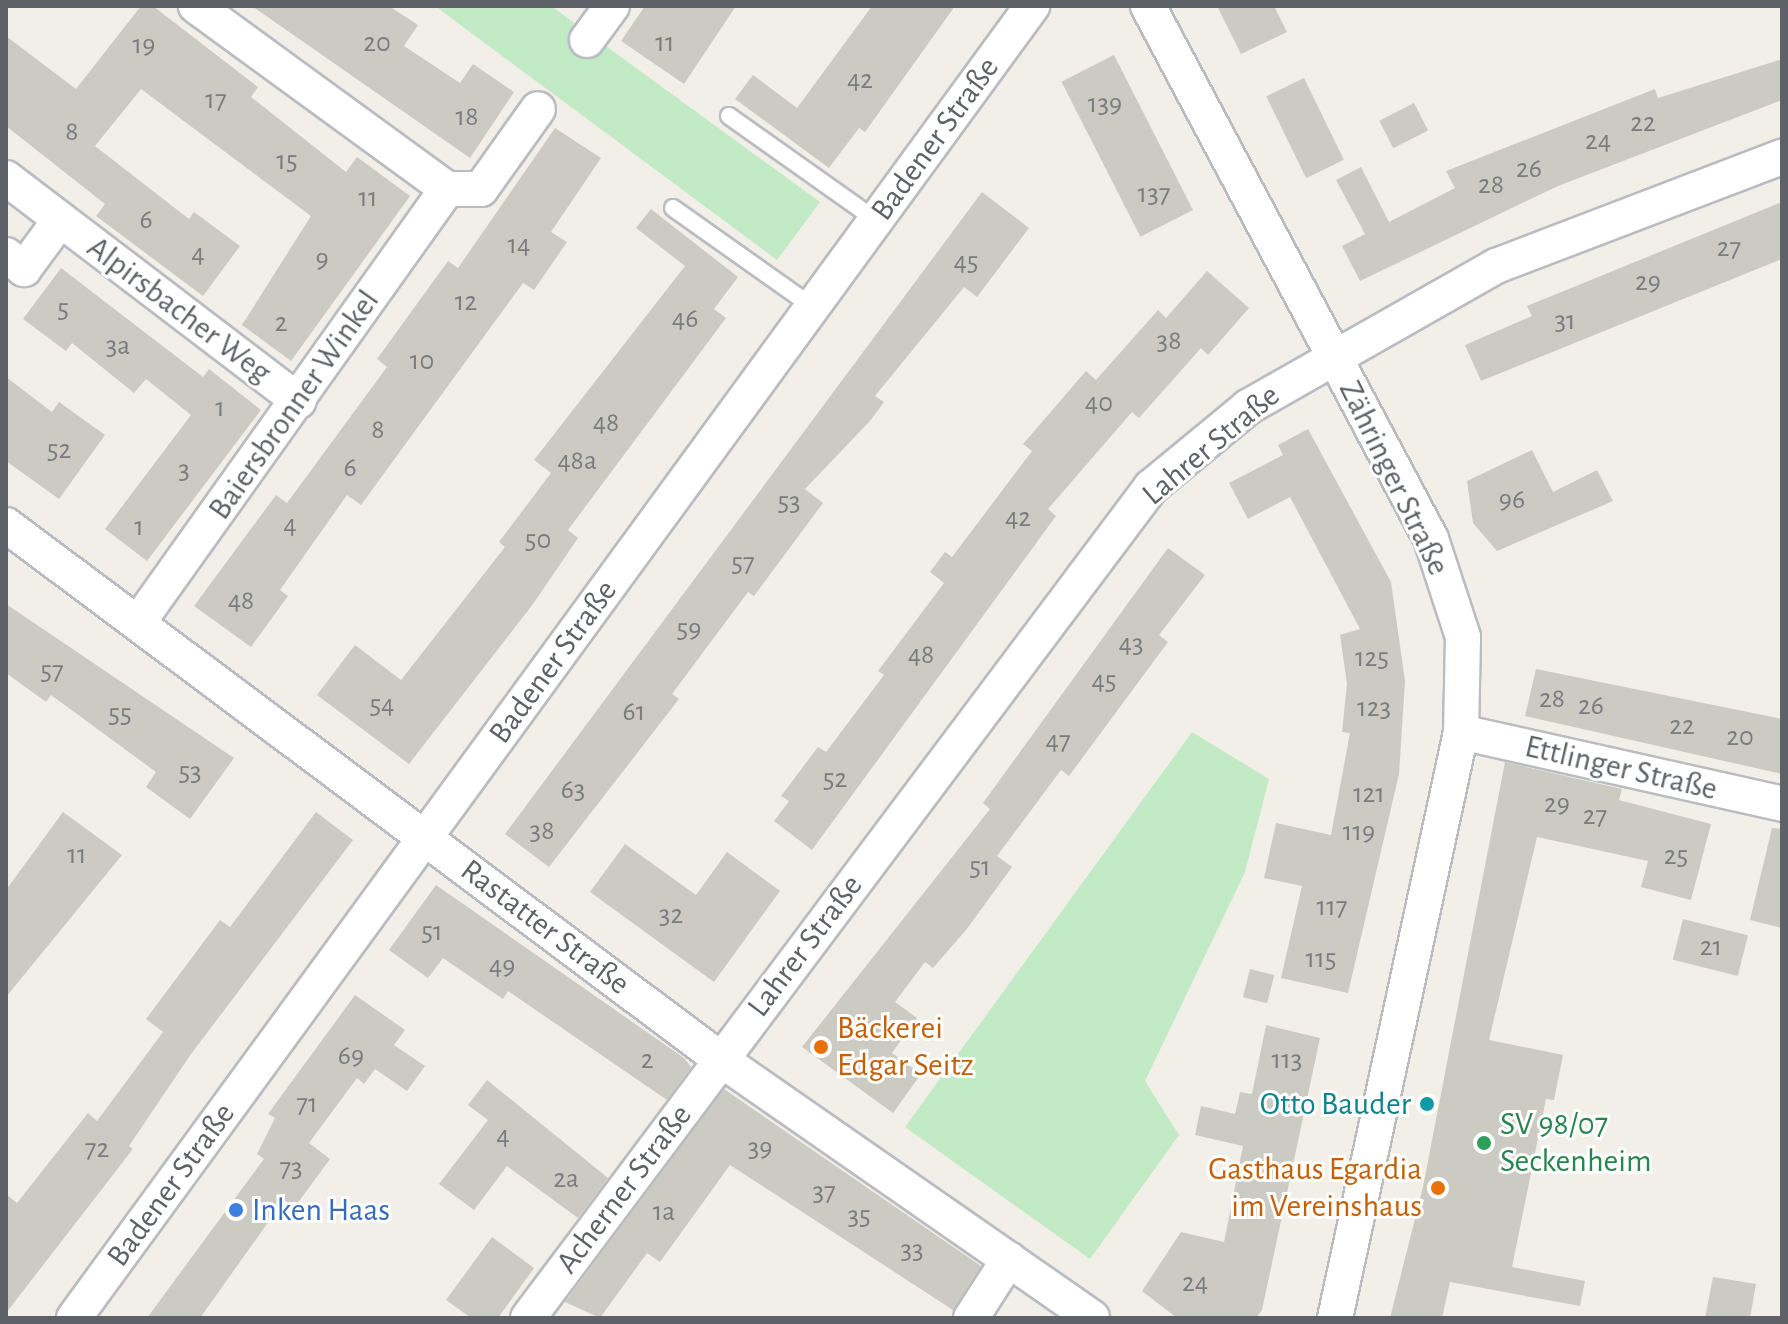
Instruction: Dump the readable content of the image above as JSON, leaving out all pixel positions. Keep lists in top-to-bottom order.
{
  "streets": {
    "street": [
      "Badener Straße",
      "Alpirsbacher Weg",
      "Baiersbronner Winkel",
      "Lahrer Straße",
      "Zähringer Straße",
      "Ettlinger Straße",
      "Rastatter Straße",
      "Acherner Straße"
    ]
  },
  "crossings": [
    ["Badener Straße", "Rastatter Straße"],
    ["Alpirsbacher Weg", "Baiersbronner Winkel"],
    ["Baiersbronner Winkel", "Rastatter Straße"],
    ["Lahrer Straße", "Zähringer Straße"],
    ["Lahrer Straße", "Rastatter Straße"],
    ["Lahrer Straße", "Acherner Straße"],
    ["Zähringer Straße", "Ettlinger Straße"],
    ["Rastatter Straße", "Acherner Straße"]
  ],
  "places": [
    "Bäckerei Edgar Seitz",
    "Otto Bauder",
    "SV 98/07 Seckenheim",
    "Gasthaus Egardia im Vereinshaus",
    "Inken Haas"
  ],
  "house_numbers": [
    "20",
    "11",
    "19",
    "42",
    "17",
    "139",
    "18",
    "22",
    "8",
    "24",
    "15",
    "26",
    "28",
    "137",
    "11",
    "6",
    "14",
    "27",
    "4",
    "9",
    "45",
    "29",
    "12",
    "5",
    "46",
    "31",
    "2",
    "38",
    "3a",
    "10",
    "40",
    "1",
    "48",
    "8",
    "52",
    "48a",
    "6",
    "3",
    "96",
    "53",
    "42",
    "4",
    "1",
    "50",
    "57",
    "48",
    "59",
    "43",
    "48",
    "125",
    "57",
    "45",
    "28",
    "54",
    "26",
    "123",
    "61",
    "55",
    "22",
    "20",
    "47",
    "53",
    "52",
    "63",
    "121",
    "29",
    "27",
    "38",
    "119",
    "11",
    "25",
    "51",
    "117",
    "32",
    "51",
    "21",
    "115",
    "49",
    "69",
    "2",
    "113",
    "71",
    "4",
    "39",
    "72",
    "73",
    "2a",
    "37",
    "1a",
    "35",
    "33",
    "24"
  ]
}
